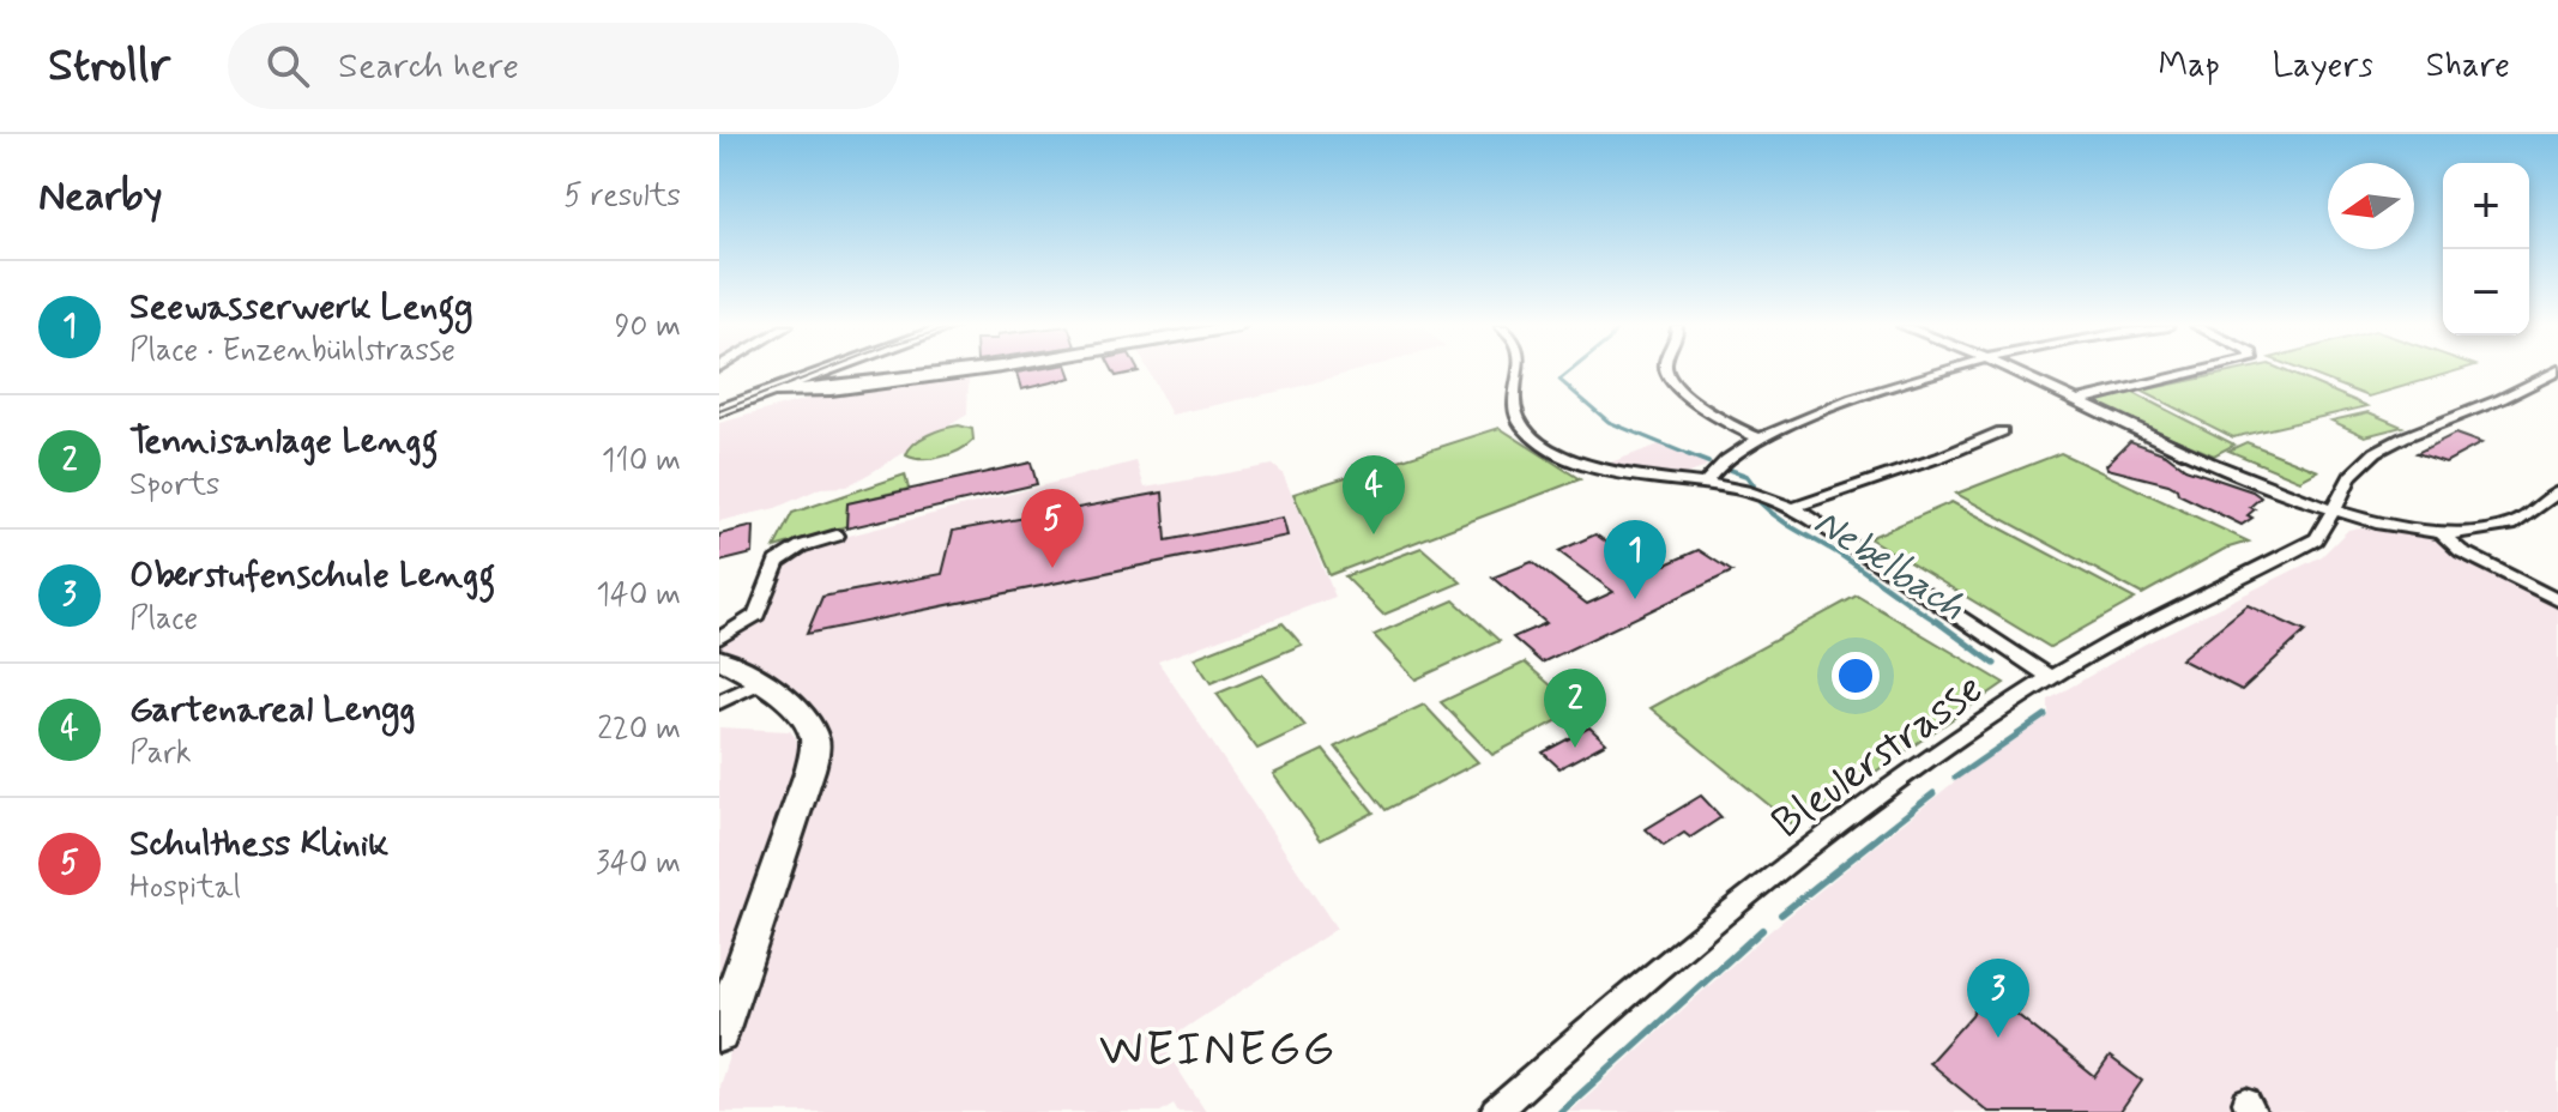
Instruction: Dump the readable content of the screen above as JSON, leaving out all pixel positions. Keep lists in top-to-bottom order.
{
  "streets": {
    "street": ["Bleulerstrasse"]
  },
  "districts": ["WEINEGG"],
  "water": ["Nebelbach"],
  "north": "left",
  "page": {
    "header": "Strollr",
    "search": "Search here",
    "nav": ["Map", "Layers", "Share"],
    "heading": ["Nearby", "5 results"],
    "map_buttons": ["+", "−"],
    "list": [
      {
        "mark": "1",
        "name": "Seewasserwerk Lengg",
        "note": "Place · Enzenbühlstrasse",
        "value": "90 m"
      },
      {
        "mark": "2",
        "name": "Tennisanlage Lengg",
        "note": "Sports",
        "value": "110 m"
      },
      {
        "mark": "3",
        "name": "Oberstufenschule Lengg",
        "note": "Place",
        "value": "140 m"
      },
      {
        "mark": "4",
        "name": "Gartenareal Lengg",
        "note": "Park",
        "value": "220 m"
      },
      {
        "mark": "5",
        "name": "Schulthess Klinik",
        "note": "Hospital",
        "value": "340 m"
      }
    ],
    "pins": [
      "4",
      "5",
      "1",
      "2",
      "3"
    ]
  }
}
